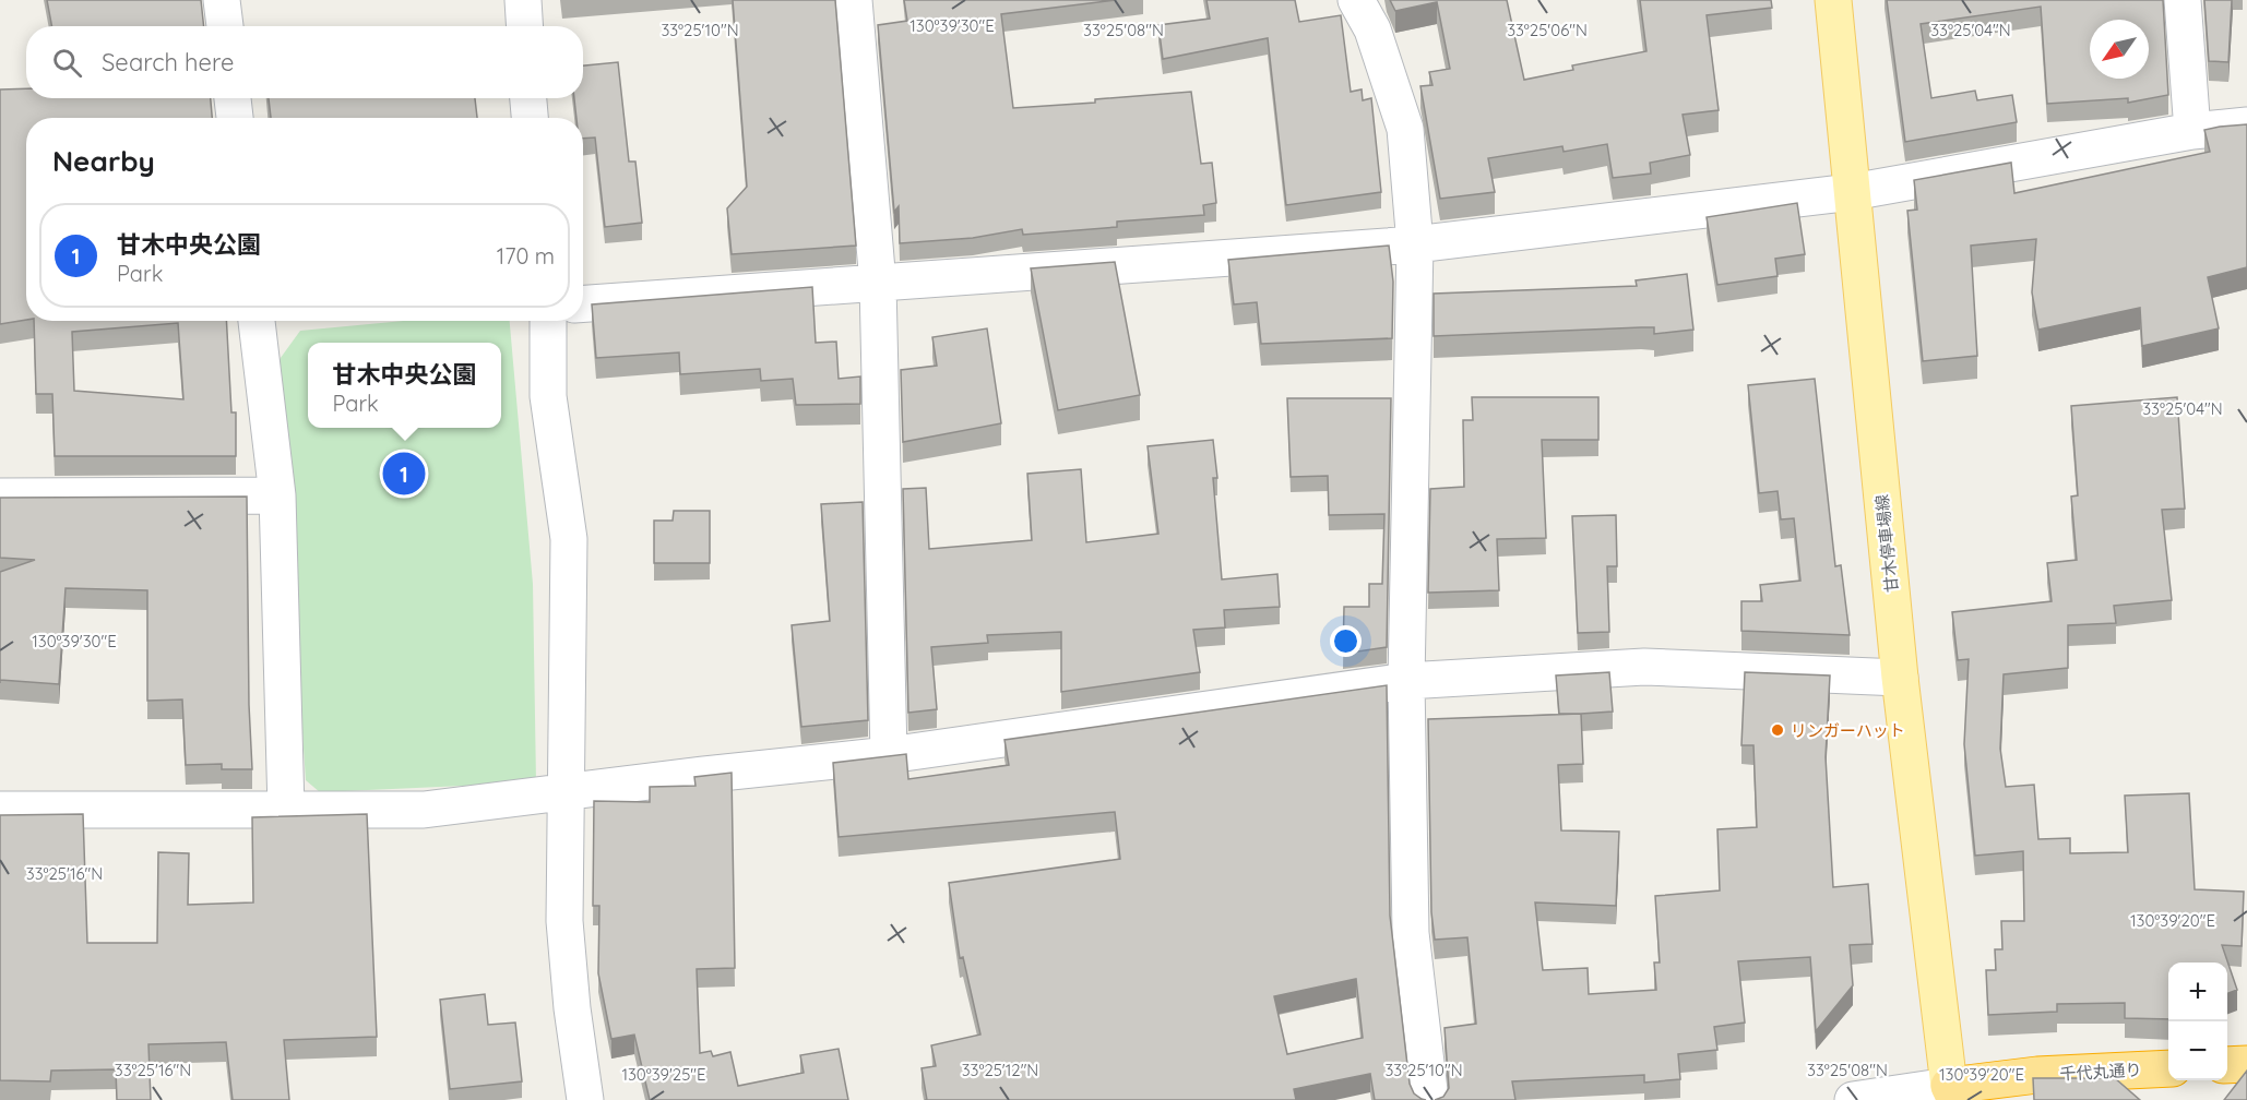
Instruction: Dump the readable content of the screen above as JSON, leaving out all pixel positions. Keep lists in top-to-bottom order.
{
  "streets": {
    "highway": ["千代丸通り"],
    "main road": ["甘木停車場線"]
  },
  "crossings": [
    ["甘木停車場線", "千代丸通り"]
  ],
  "places": ["リンガーハット"],
  "north": "bottom left",
  "page": {
    "search": "Search here",
    "heading": "Nearby",
    "list": [
      {
        "mark": "1",
        "name": "甘木中央公園",
        "note": "Park",
        "value": "170 m"
      }
    ],
    "popup": ["甘木中央公園", "Park"],
    "pins": "1",
    "map_buttons": ["+", "−"]
  },
  "coordinates": [
    "130°39'30\"E",
    "33°25'10\"N",
    "33°25'08\"N",
    "33°25'06\"N",
    "33°25'04\"N",
    "33°25'16\"N",
    "130°39'20\"E",
    "33°25'12\"N",
    "130°39'25\"E"
  ]
}
